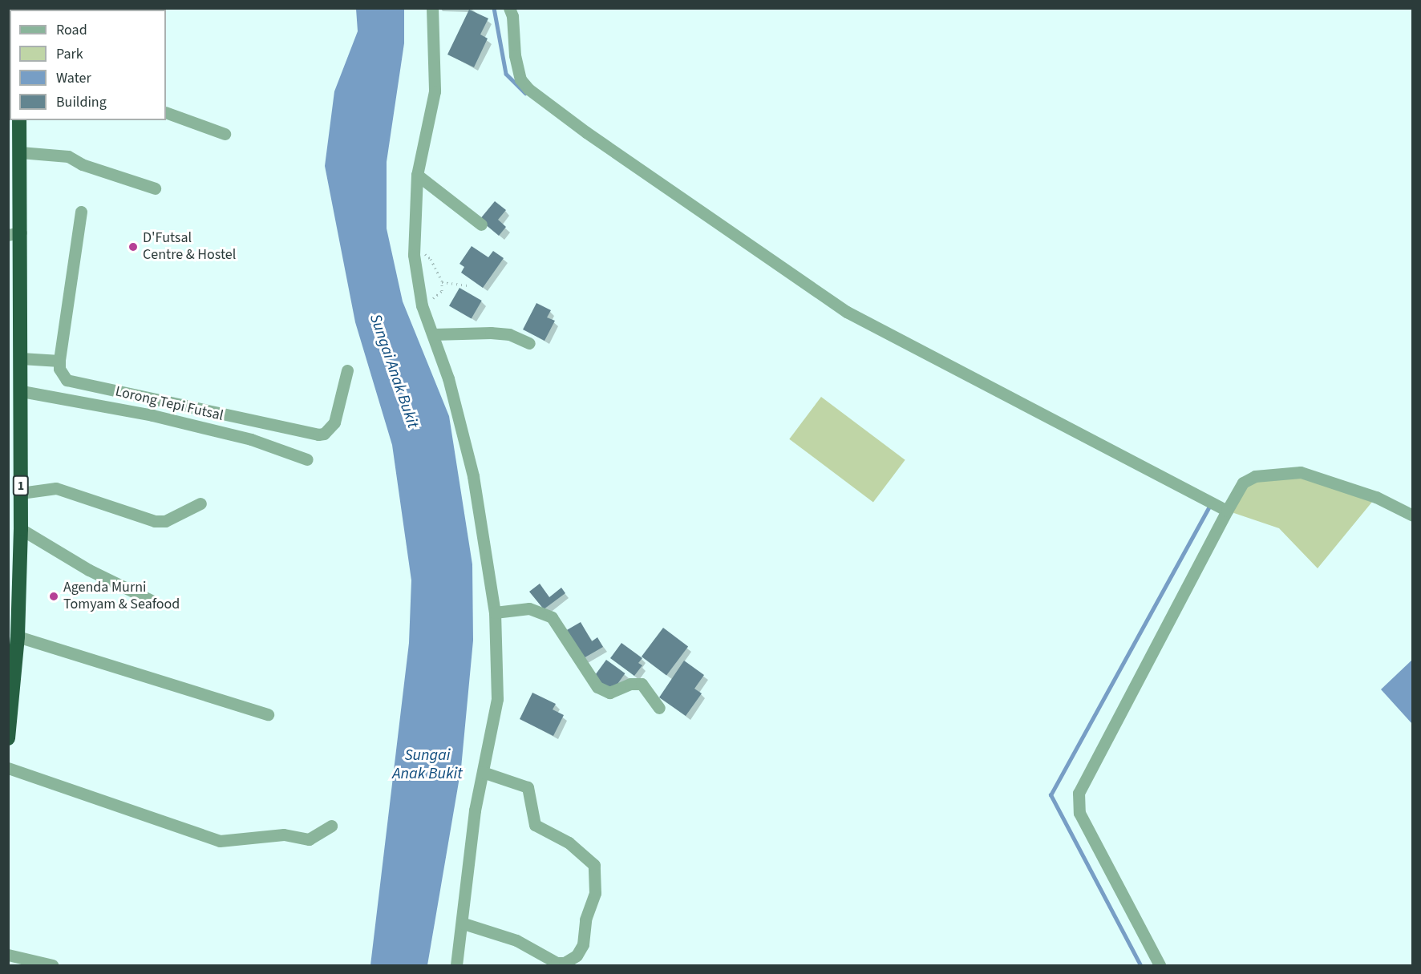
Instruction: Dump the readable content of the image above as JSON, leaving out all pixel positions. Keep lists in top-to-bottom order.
{
  "streets": {
    "highway": ["1"],
    "street": ["Lorong Tepi Futsal"]
  },
  "crossings": [
    ["Lorong Tepi Futsal", "1"]
  ],
  "water": ["Sungai Anak Bukit"],
  "places": ["D'Futsal Centre & Hostel", "Agenda Murni Tomyam & Seafood"],
  "legend": [
    "Road",
    "Park",
    "Water",
    "Building"
  ]
}
